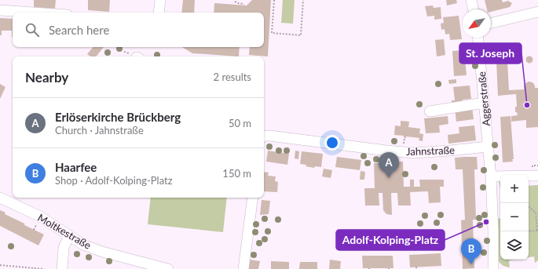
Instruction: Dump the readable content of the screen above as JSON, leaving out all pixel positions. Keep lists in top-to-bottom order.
{
  "streets": {
    "street": ["Aggerstraße", "Jahnstraße", "Moltkestraße"]
  },
  "crossings": [
    ["Aggerstraße", "Jahnstraße"]
  ],
  "places": ["St. Joseph", "Adolf-Kolping-Platz"],
  "north": "bottom left",
  "page": {
    "search": "Search here",
    "heading": ["Nearby", "2 results"],
    "list": [
      {
        "mark": "A",
        "name": "Erlöserkirche Brückberg",
        "note": "Church · Jahnstraße",
        "value": "50 m"
      },
      {
        "mark": "B",
        "name": "Haarfee",
        "note": "Shop · Adolf-Kolping-Platz",
        "value": "150 m"
      }
    ],
    "pins": ["A", "B"],
    "map_buttons": ["+", "−"]
  }
}
